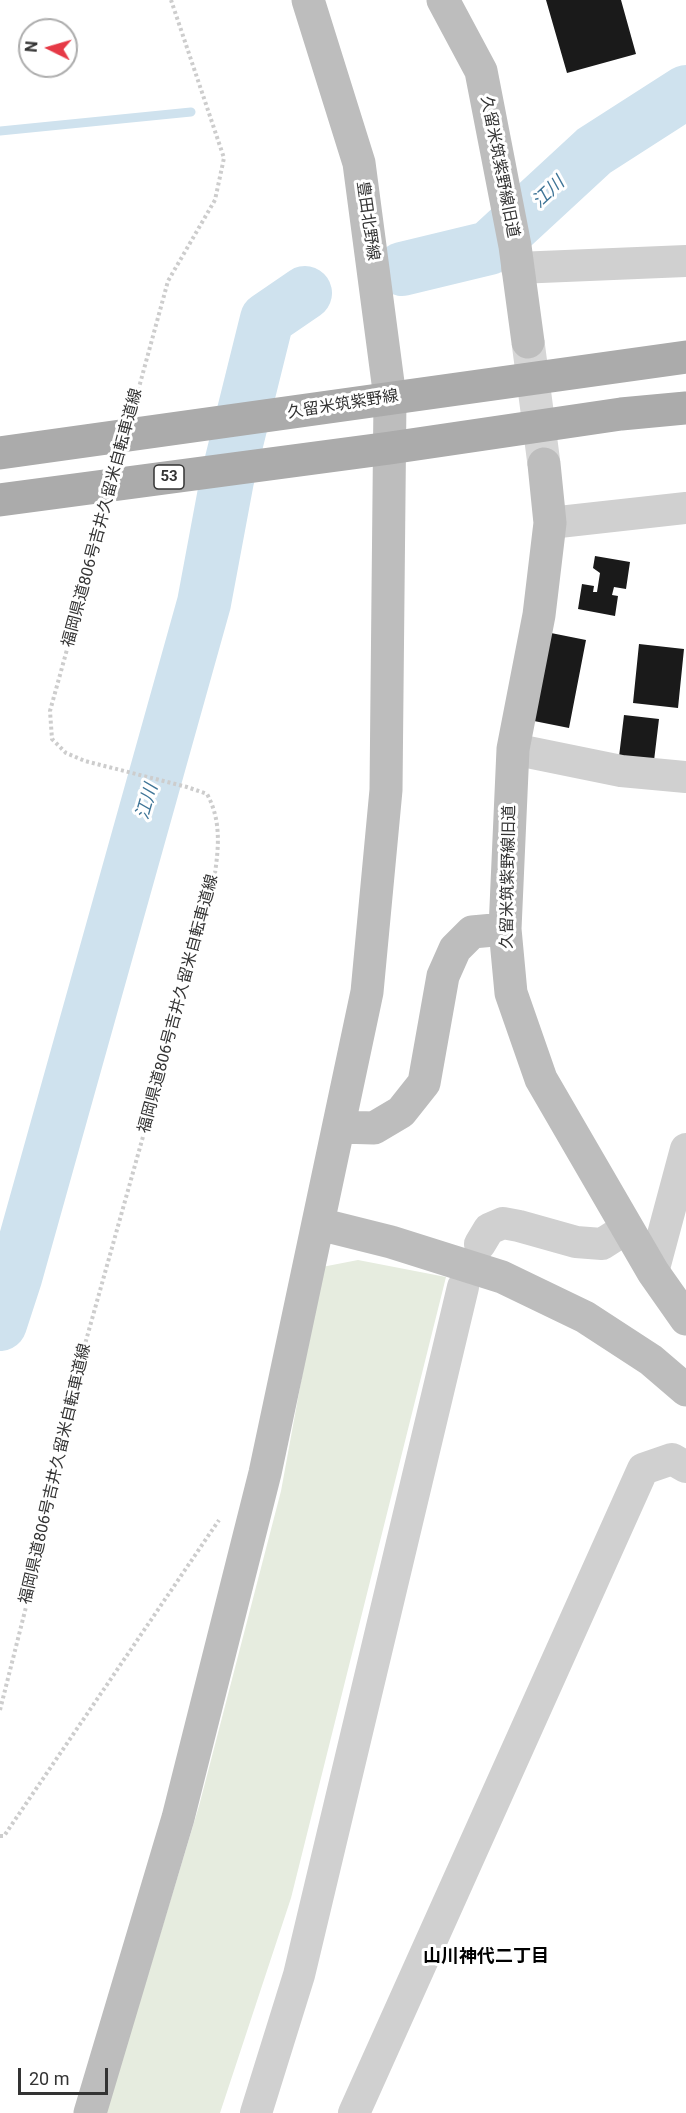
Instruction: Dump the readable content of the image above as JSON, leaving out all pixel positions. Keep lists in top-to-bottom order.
{
  "streets": {
    "main road": ["久留米筑紫野線", "53"],
    "street": ["久留米筑紫野線旧道", "豊田北野線"],
    "path": ["福岡県道806号吉井久留米自転車道線"]
  },
  "crossings": [
    ["豊田北野線", "久留米筑紫野線"],
    ["豊田北野線", "53"]
  ],
  "districts": ["山川神代二丁目"],
  "water": ["江川"],
  "scale_bar": "20 m",
  "north": "left"
}
